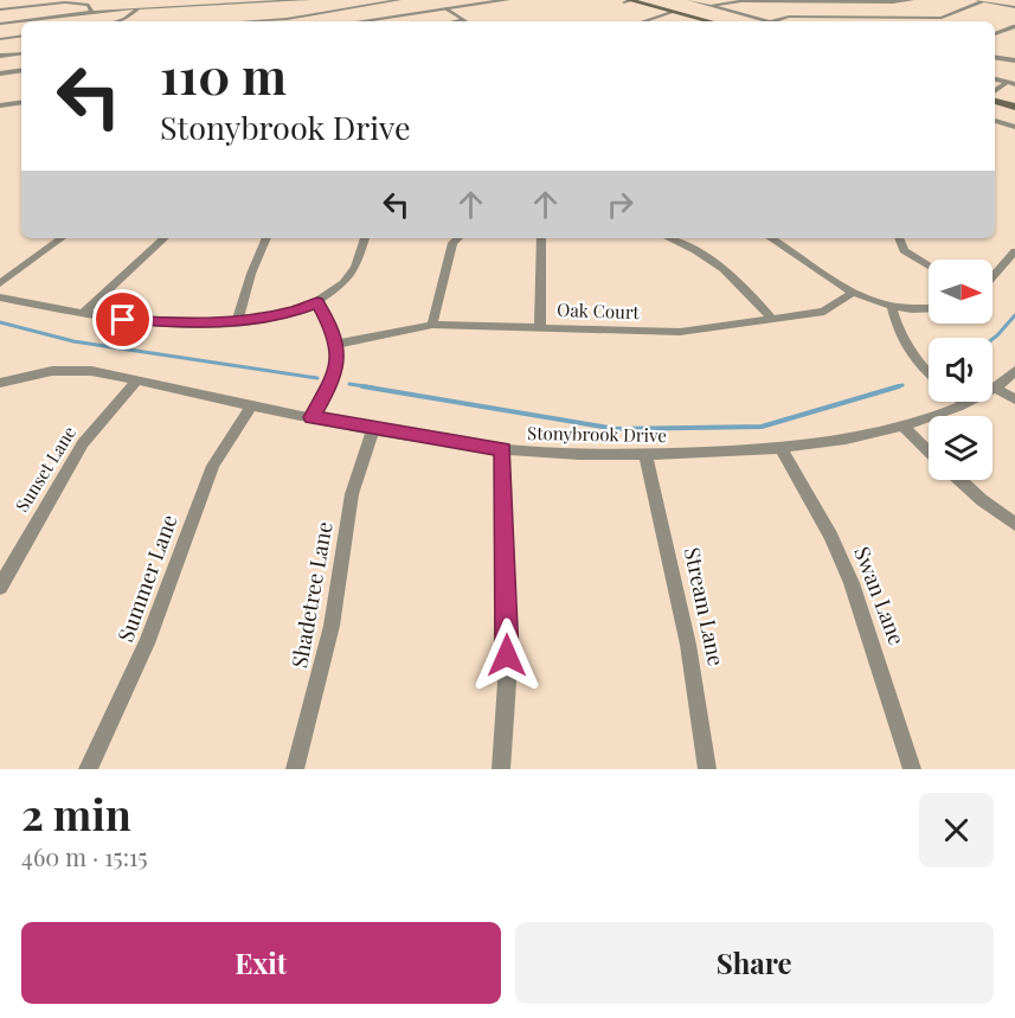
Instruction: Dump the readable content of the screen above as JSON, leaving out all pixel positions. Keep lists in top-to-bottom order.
{
  "streets": {
    "street": [
      "Oak Court",
      "Stonybrook Drive",
      "Sunset Lane",
      "Summer Lane",
      "Shadetree Lane",
      "Swan Lane",
      "Stream Lane"
    ]
  },
  "crossings": [
    ["Stonybrook Drive", "Sunset Lane"],
    ["Stonybrook Drive", "Summer Lane"],
    ["Stonybrook Drive", "Shadetree Lane"],
    ["Stonybrook Drive", "Swan Lane"],
    ["Stonybrook Drive", "Stream Lane"]
  ],
  "north": "right",
  "page": {
    "turn": ["110 m", "Stonybrook Drive"],
    "heading": ["2 min", "460 m · 15:15"],
    "buttons": ["Exit", "Share"]
  }
}
